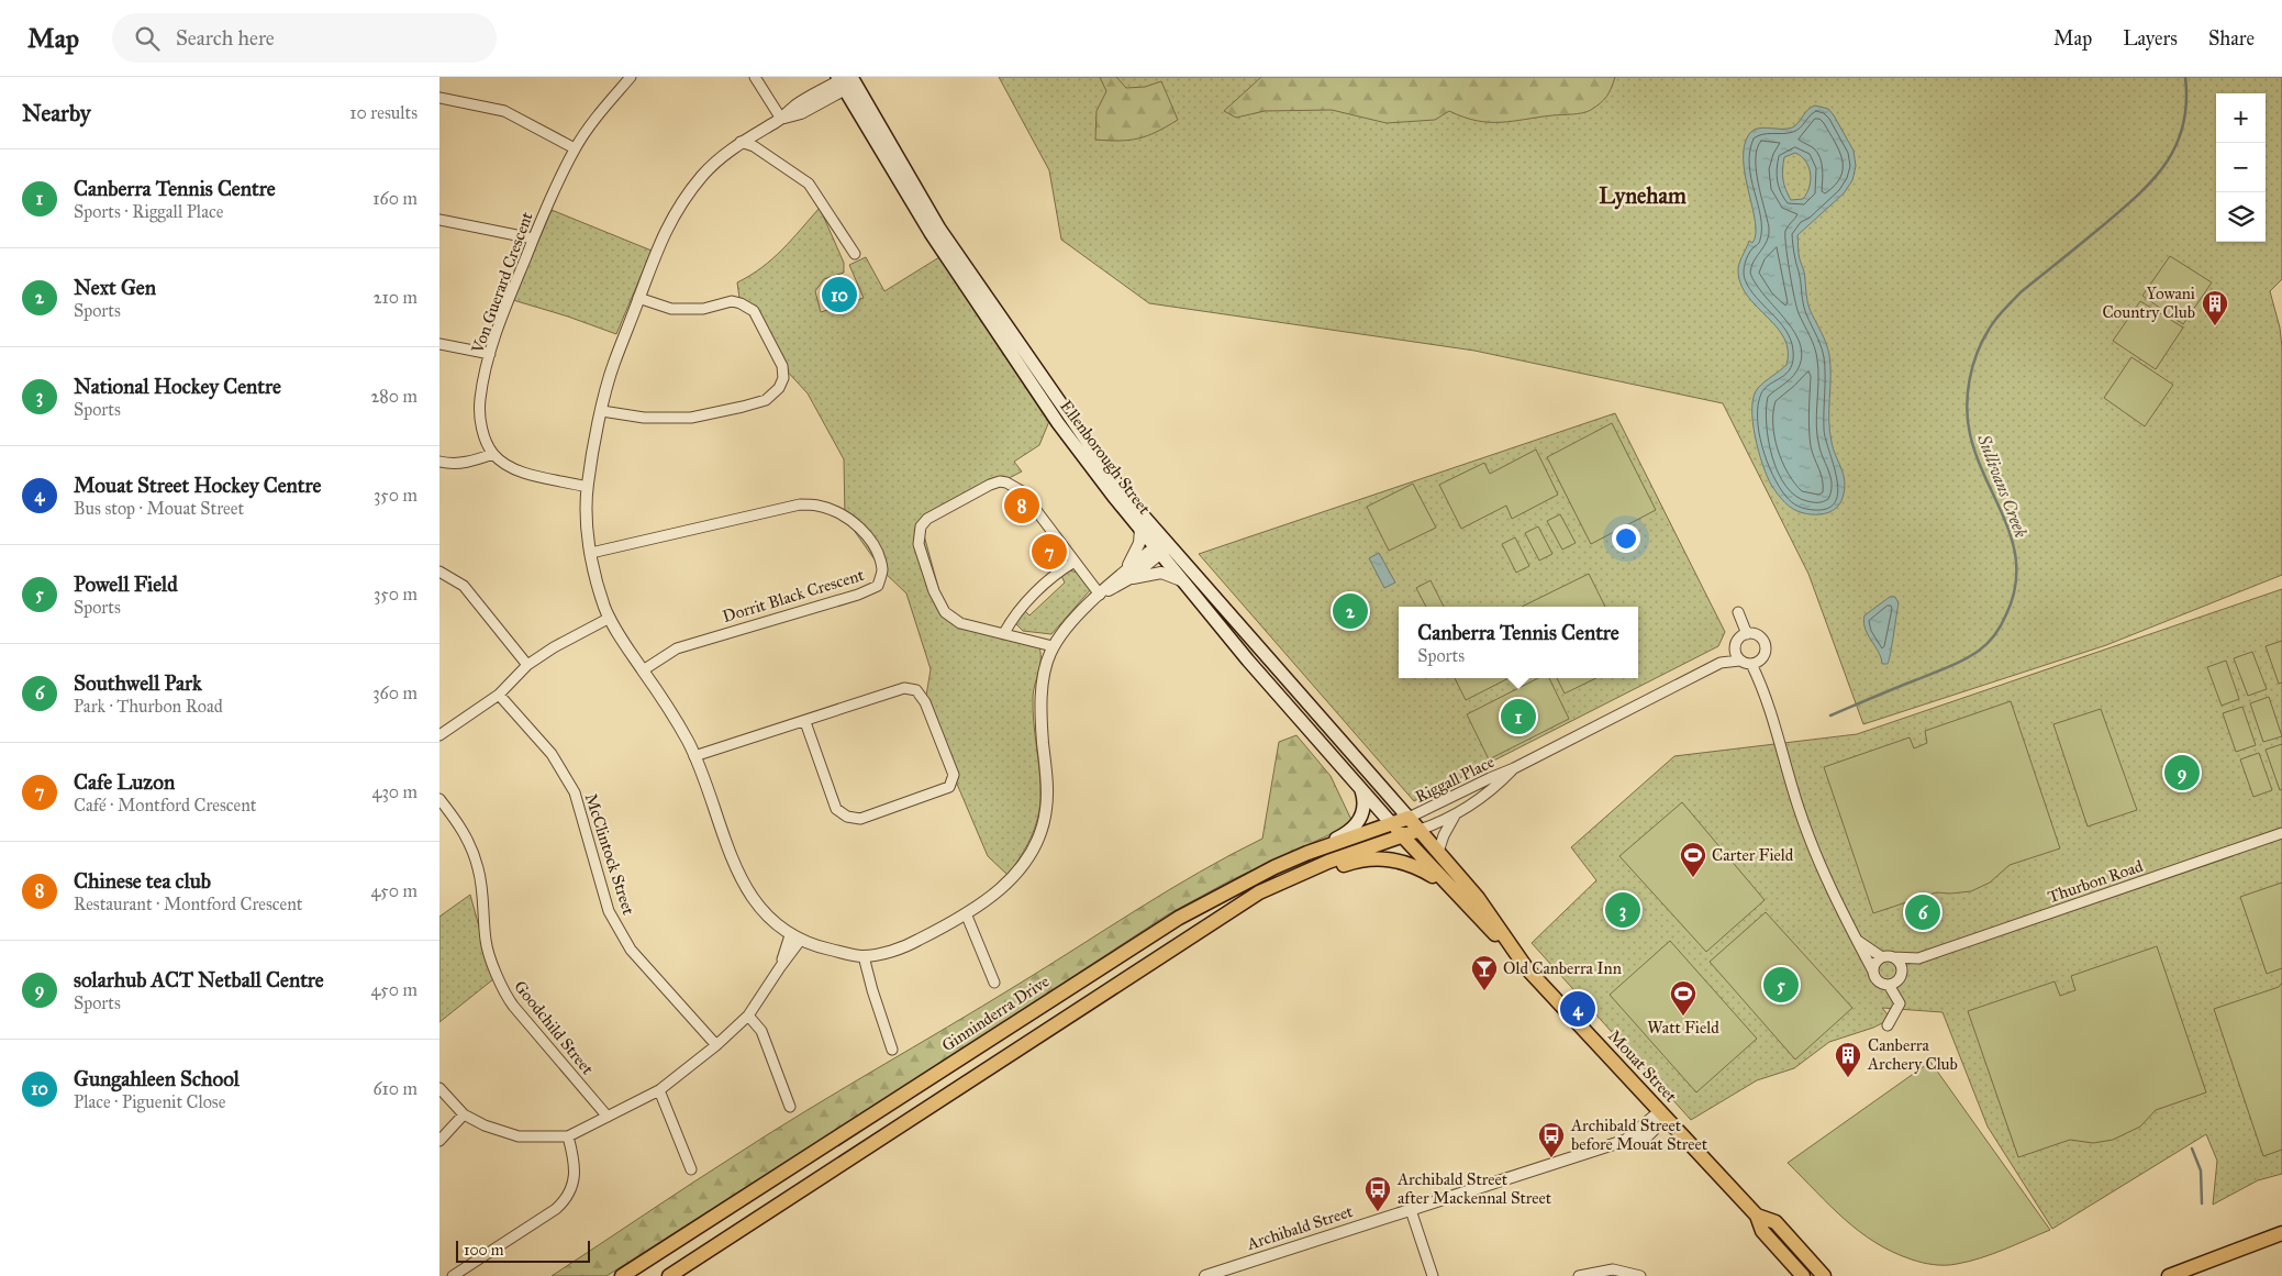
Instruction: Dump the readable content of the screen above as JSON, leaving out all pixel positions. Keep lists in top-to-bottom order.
{
  "streets": {
    "main road": ["Ellenborough Street", "Ginninderra Drive", "Mouat Street"],
    "street": [
      "Von Guerard Crescent",
      "Dorrit Black Crescent",
      "Riggall Place",
      "McClintock Street",
      "Thurbon Road",
      "Goodchild Street",
      "Archibald Street"
    ]
  },
  "crossings": [
    ["Ellenborough Street", "Riggall Place"],
    ["Ellenborough Street", "Ginninderra Drive"],
    ["Ellenborough Street", "Mouat Street"],
    ["Riggall Place", "Ginninderra Drive"],
    ["Riggall Place", "Mouat Street"],
    ["Ginninderra Drive", "Mouat Street"],
    ["Mouat Street", "Archibald Street"]
  ],
  "districts": ["Lyneham"],
  "water": ["Sullivans Creek"],
  "places": {
    "building": ["Yowani Country Club", "Canberra Archery Club"],
    "sports": ["Carter Field", "Watt Field"],
    "bar": ["Old Canberra Inn"],
    "bus stop": ["Archibald Street before Mouat Street", "Archibald Street after Mackennal Street"]
  },
  "scale_bar": "100 m",
  "page": {
    "header": "Map",
    "search": "Search here",
    "nav": ["Map", "Layers", "Share"],
    "heading": ["Nearby", "10 results"],
    "map_buttons": ["+", "−"],
    "list": [
      {
        "mark": "1",
        "name": "Canberra Tennis Centre",
        "note": "Sports · Riggall Place",
        "value": "160 m"
      },
      {
        "mark": "2",
        "name": "Next Gen",
        "note": "Sports",
        "value": "210 m"
      },
      {
        "mark": "3",
        "name": "National Hockey Centre",
        "note": "Sports",
        "value": "280 m"
      },
      {
        "mark": "4",
        "name": "Mouat Street Hockey Centre",
        "note": "Bus stop · Mouat Street",
        "value": "350 m"
      },
      {
        "mark": "5",
        "name": "Powell Field",
        "note": "Sports",
        "value": "350 m"
      },
      {
        "mark": "6",
        "name": "Southwell Park",
        "note": "Park · Thurbon Road",
        "value": "360 m"
      },
      {
        "mark": "7",
        "name": "Cafe Luzon",
        "note": "Café · Montford Crescent",
        "value": "430 m"
      },
      {
        "mark": "8",
        "name": "Chinese tea club",
        "note": "Restaurant · Montford Crescent",
        "value": "450 m"
      },
      {
        "mark": "9",
        "name": "solarhub ACT Netball Centre",
        "note": "Sports",
        "value": "450 m"
      },
      {
        "mark": "10",
        "name": "Gungahleen School",
        "note": "Place · Piguenit Close",
        "value": "610 m"
      }
    ],
    "pins": [
      "10",
      "8",
      "7",
      "2",
      "1",
      "9",
      "3",
      "6",
      "5",
      "4"
    ],
    "popup": ["Canberra Tennis Centre", "Sports"],
    "scale": "100 m"
  }
}
